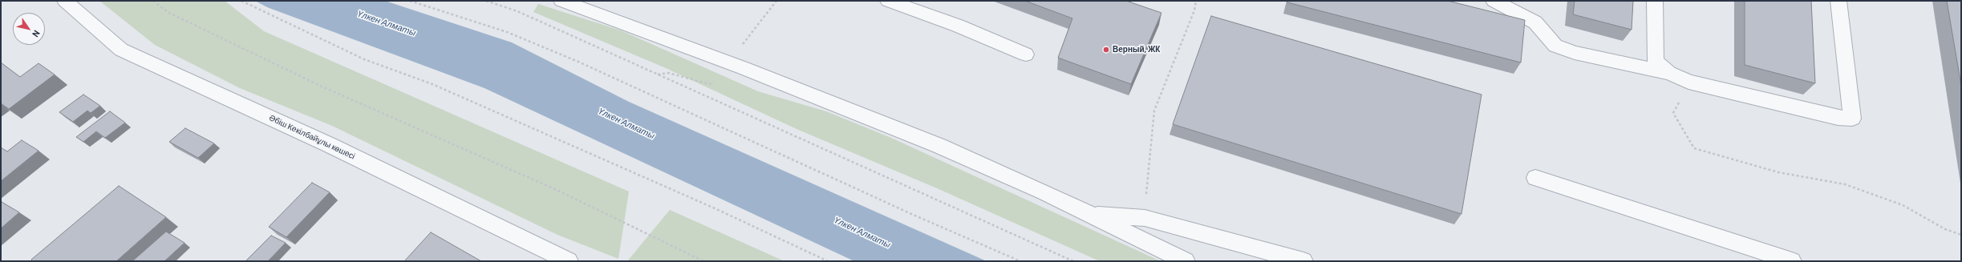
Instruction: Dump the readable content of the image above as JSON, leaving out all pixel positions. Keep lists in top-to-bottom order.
{
  "streets": {
    "street": ["Әбіш Кекілбайұлы көшесі"]
  },
  "water": ["Үлкен Алматы"],
  "places": ["Верный, ЖК"],
  "north": "bottom right"
}
